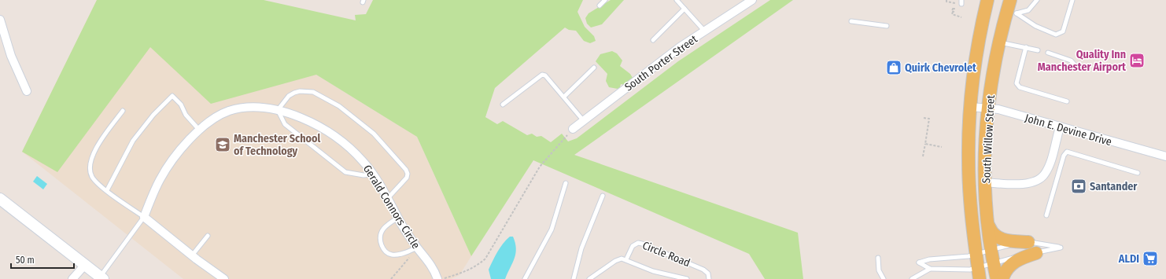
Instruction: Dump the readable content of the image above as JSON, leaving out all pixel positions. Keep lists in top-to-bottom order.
{
  "streets": {
    "main road": ["South Willow Street"],
    "street": ["South Porter Street", "John E. Devine Drive", "Gerald Connors Circle"],
    "lane": ["Circle Road"]
  },
  "crossings": [
    ["John E. Devine Drive", "South Willow Street"]
  ],
  "places": {
    "hotel": ["Quality Inn Manchester Airport"],
    "shop": ["Quirk Chevrolet"],
    "school or university": ["Manchester School of Technology"],
    "bank": ["Santander"],
    "supermarket": ["ALDI"]
  },
  "scale_bar": "50 m"
}
